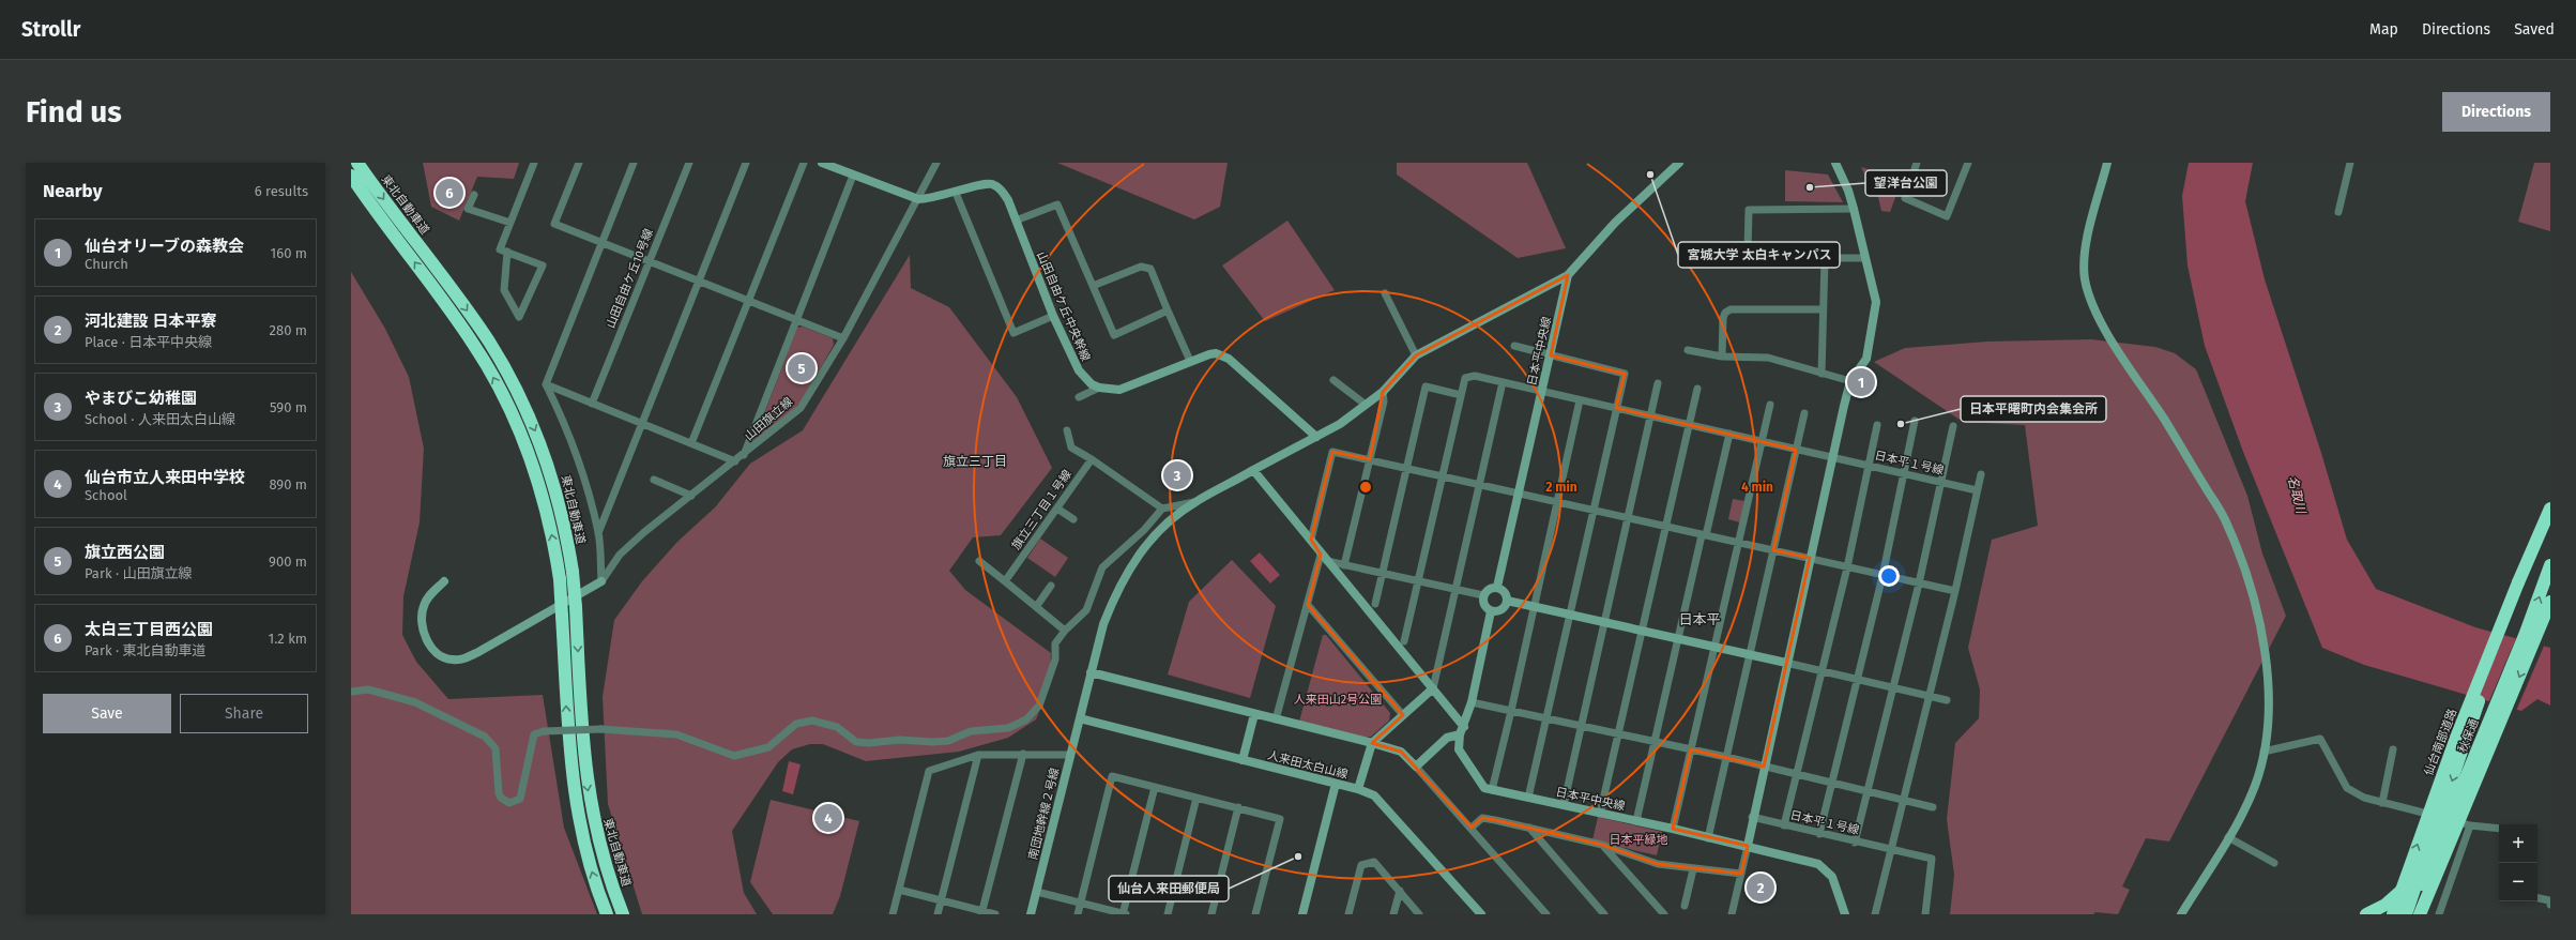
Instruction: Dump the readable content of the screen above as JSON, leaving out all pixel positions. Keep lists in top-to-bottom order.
{
  "streets": {
    "highway": ["東北自動車道", "秋保通", "仙台南部道路"],
    "street": [
      "山田自由ケ丘10号線",
      "山田自由ケ丘中央幹線",
      "日本平中央線",
      "山田旗立線",
      "日本平１号線",
      "旗立三丁目１号線",
      "人来田太白山線",
      "南団地幹線２号線"
    ]
  },
  "crossings": [
    ["山田自由ケ丘中央幹線", "山田旗立線"],
    ["日本平中央線", "日本平１号線"],
    ["日本平中央線", "南団地幹線２号線"],
    ["秋保通", "仙台南部道路"],
    ["人来田太白山線", "南団地幹線２号線"]
  ],
  "districts": ["旗立三丁目", "日本平"],
  "water": ["名取川"],
  "parks": ["人来田山2号公園", "日本平緑地"],
  "places": [
    "宮城大学 太白キャンパス",
    "望洋台公園",
    "日本平曙町内会集会所",
    "仙台人来田郵便局"
  ],
  "page": {
    "header": "Strollr",
    "nav": ["Map", "Directions", "Saved"],
    "buttons": [
      "Directions",
      ["Save", "Share"]
    ],
    "title": "Find us",
    "heading": ["Nearby", "6 results"],
    "pins": [
      "6",
      "5",
      "1",
      "3",
      "4",
      "2"
    ],
    "list": [
      {
        "mark": "1",
        "name": "仙台オリーブの森教会",
        "note": "Church",
        "value": "160 m"
      },
      {
        "mark": "2",
        "name": "河北建設 日本平寮",
        "note": "Place · 日本平中央線",
        "value": "280 m"
      },
      {
        "mark": "3",
        "name": "やまびこ幼稚園",
        "note": "School · 人来田太白山線",
        "value": "590 m"
      },
      {
        "mark": "4",
        "name": "仙台市立人来田中学校",
        "note": "School",
        "value": "890 m"
      },
      {
        "mark": "5",
        "name": "旗立西公園",
        "note": "Park · 山田旗立線",
        "value": "900 m"
      },
      {
        "mark": "6",
        "name": "太白三丁目西公園",
        "note": "Park · 東北自動車道",
        "value": "1.2 km"
      }
    ],
    "map_buttons": ["+", "−"]
  },
  "rings": ["2 min", "4 min"]
}
